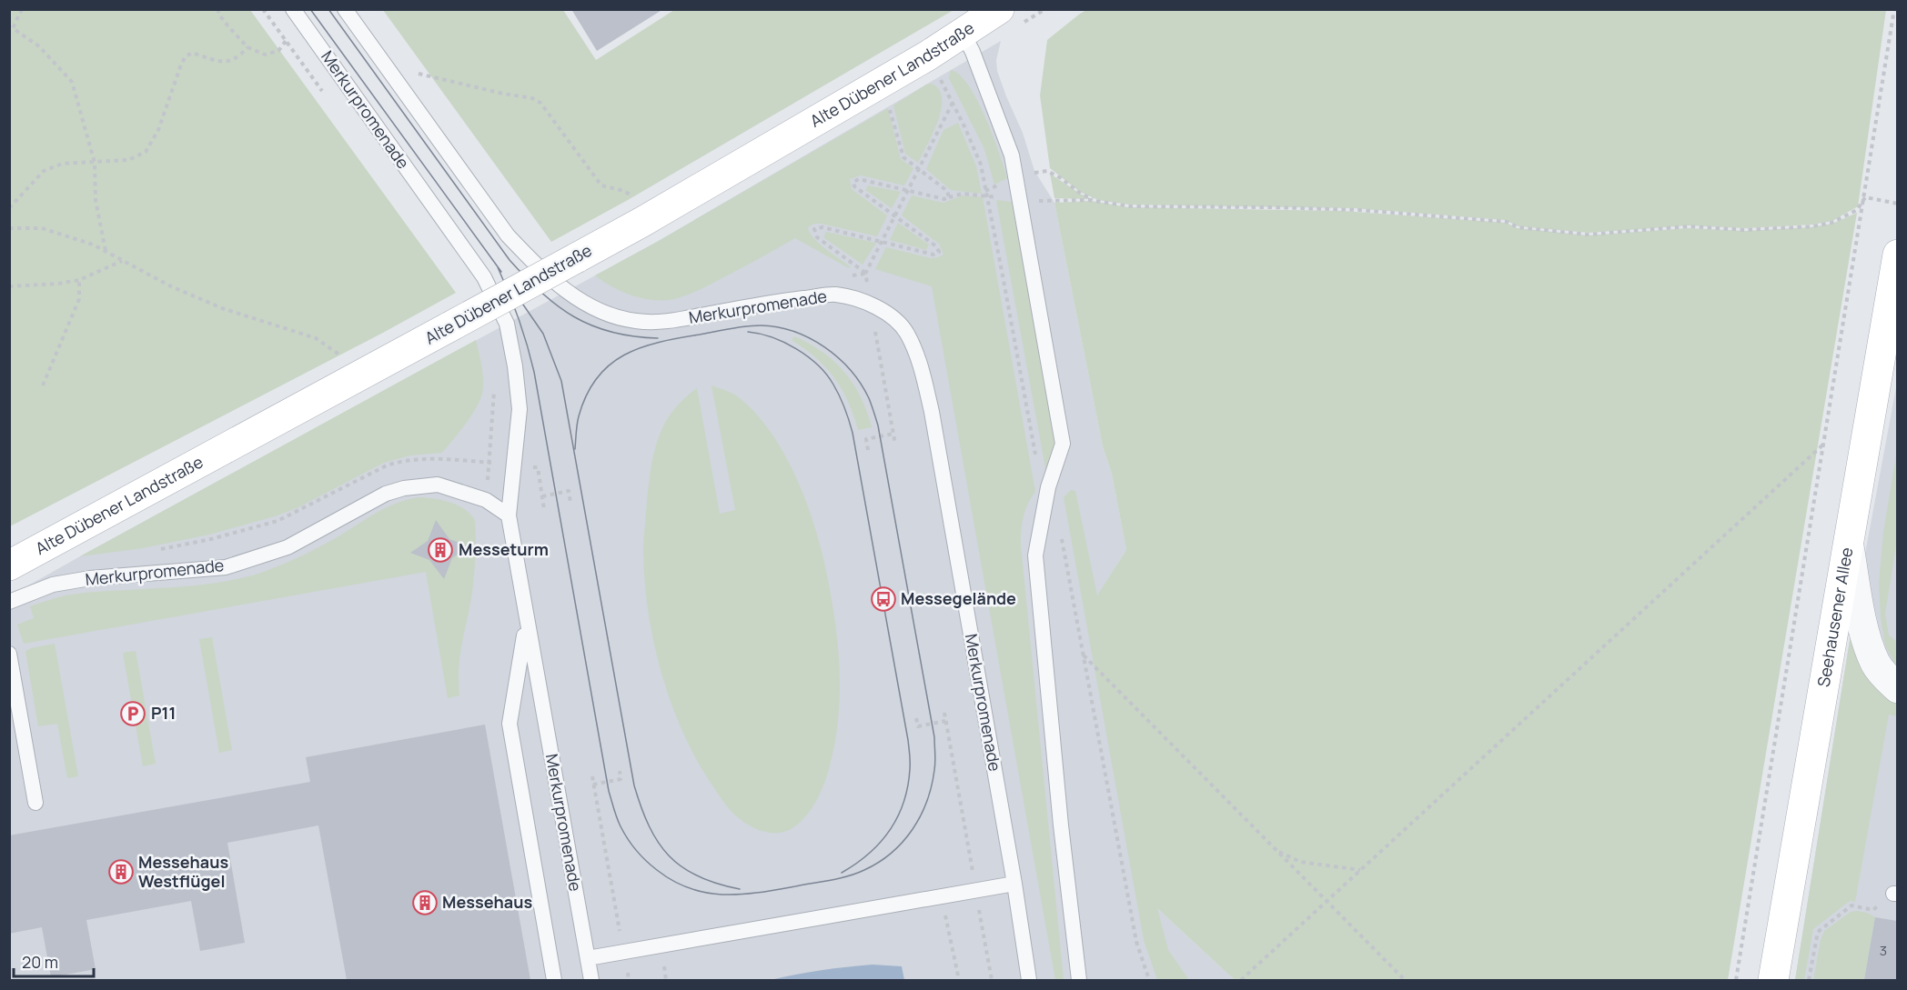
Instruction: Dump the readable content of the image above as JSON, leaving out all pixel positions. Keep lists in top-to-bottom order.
{
  "streets": {
    "street": ["Alte Dübener Landstraße", "Seehausener Allee"],
    "lane": ["Merkurpromenade"]
  },
  "places": {
    "building": ["Messeturm", "Messehaus Westflügel", "Messehaus"],
    "bus stop": ["Messegelände"],
    "parking": ["P11"]
  },
  "house_numbers": ["3"],
  "scale_bar": "20 m"
}
